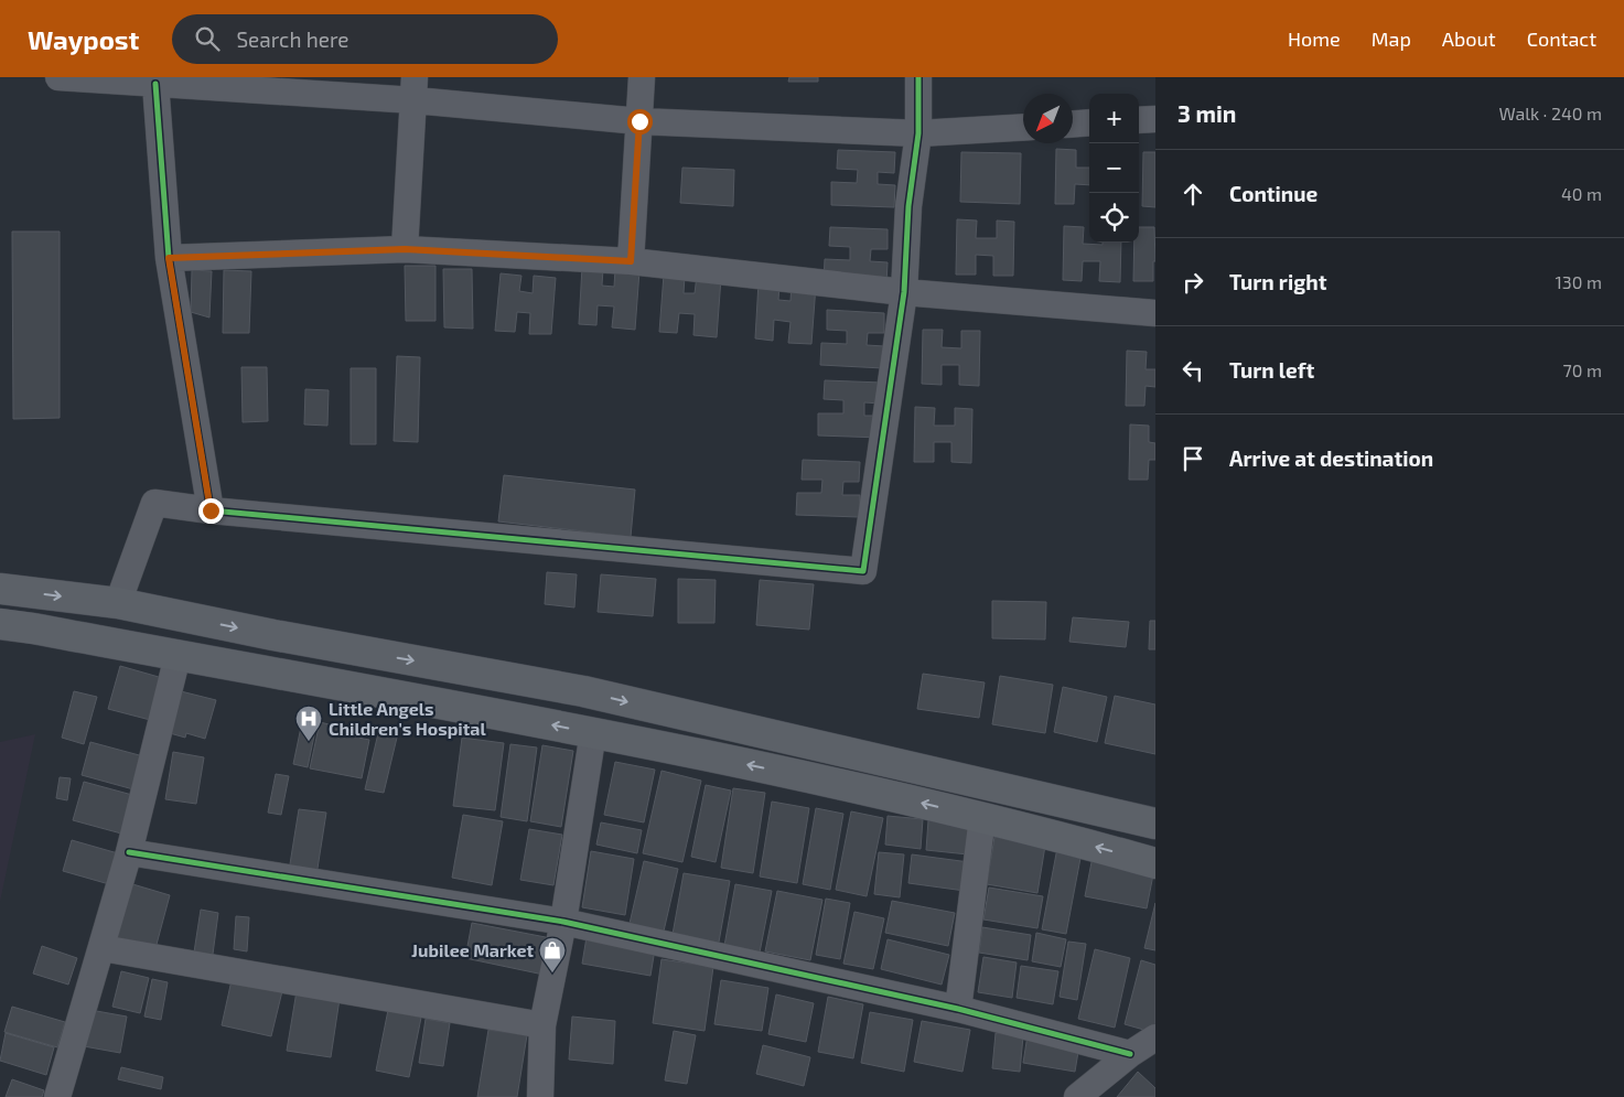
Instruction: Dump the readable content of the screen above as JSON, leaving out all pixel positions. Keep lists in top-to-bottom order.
{
  "places": {
    "hospital": ["Little Angels Children's Hospital"],
    "shop": ["Jubilee Market"]
  },
  "north": "bottom left",
  "page": {
    "header": "Waypost",
    "search": "Search here",
    "nav": [
      "Home",
      "Map",
      "About",
      "Contact"
    ],
    "heading": ["3 min", "Walk · 240 m"],
    "map_buttons": ["+", "−"],
    "list": [
      ["Continue", "40 m"],
      ["Turn right", "130 m"],
      ["Turn left", "70 m"],
      "Arrive at destination"
    ]
  }
}
